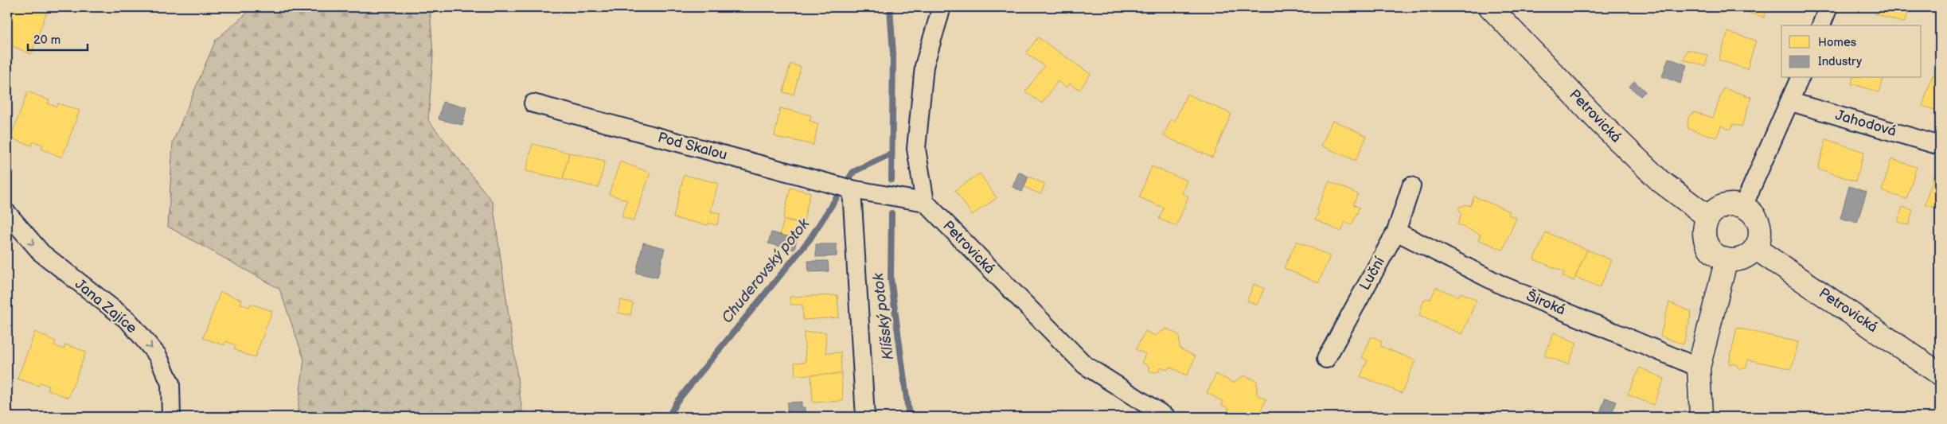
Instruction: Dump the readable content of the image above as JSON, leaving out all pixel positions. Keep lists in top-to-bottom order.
{
  "streets": {
    "main road": ["Petrovická"],
    "street": [
      "Jahodová",
      "Pod Skalou",
      "Luční",
      "Široká",
      "Jana Zajíce"
    ]
  },
  "crossings": [
    ["Petrovická", "Pod Skalou"],
    ["Luční", "Široká"]
  ],
  "one_way": ["Jana Zajíce"],
  "water": ["Chuderovský potok", "Klíšský potok"],
  "legend": ["Homes", "Industry"],
  "scale_bar": "20 m"
}
